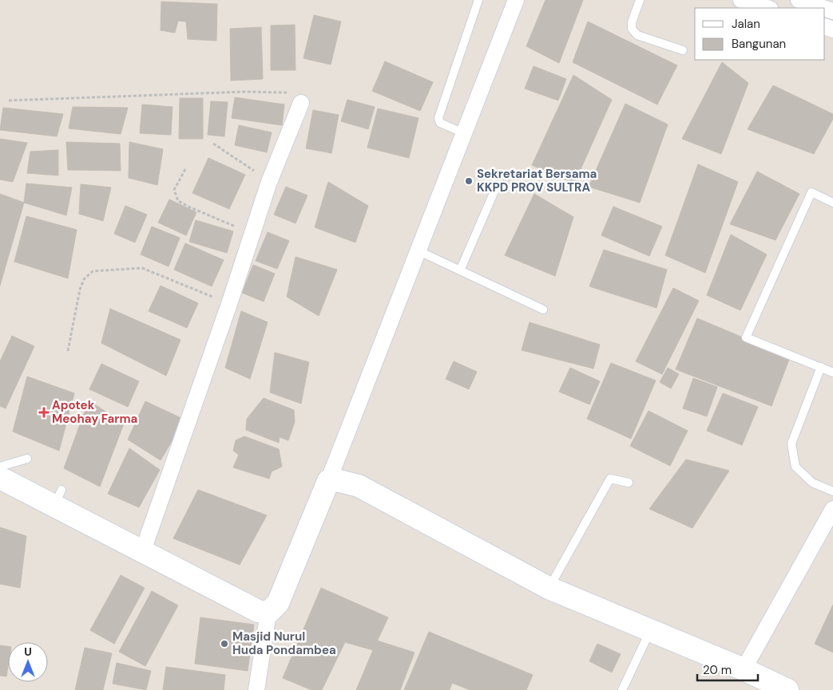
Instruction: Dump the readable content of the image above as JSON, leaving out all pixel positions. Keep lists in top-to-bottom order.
{
  "places": {
    "other": ["Sekretariat Bersama KKPD PROV SULTRA", "Masjid Nurul Huda Pondambea"],
    "health": ["Apotek Meohay Farma"]
  },
  "legend": ["Jalan", "Bangunan"],
  "scale_bar": "20 m",
  "north": "top"
}
